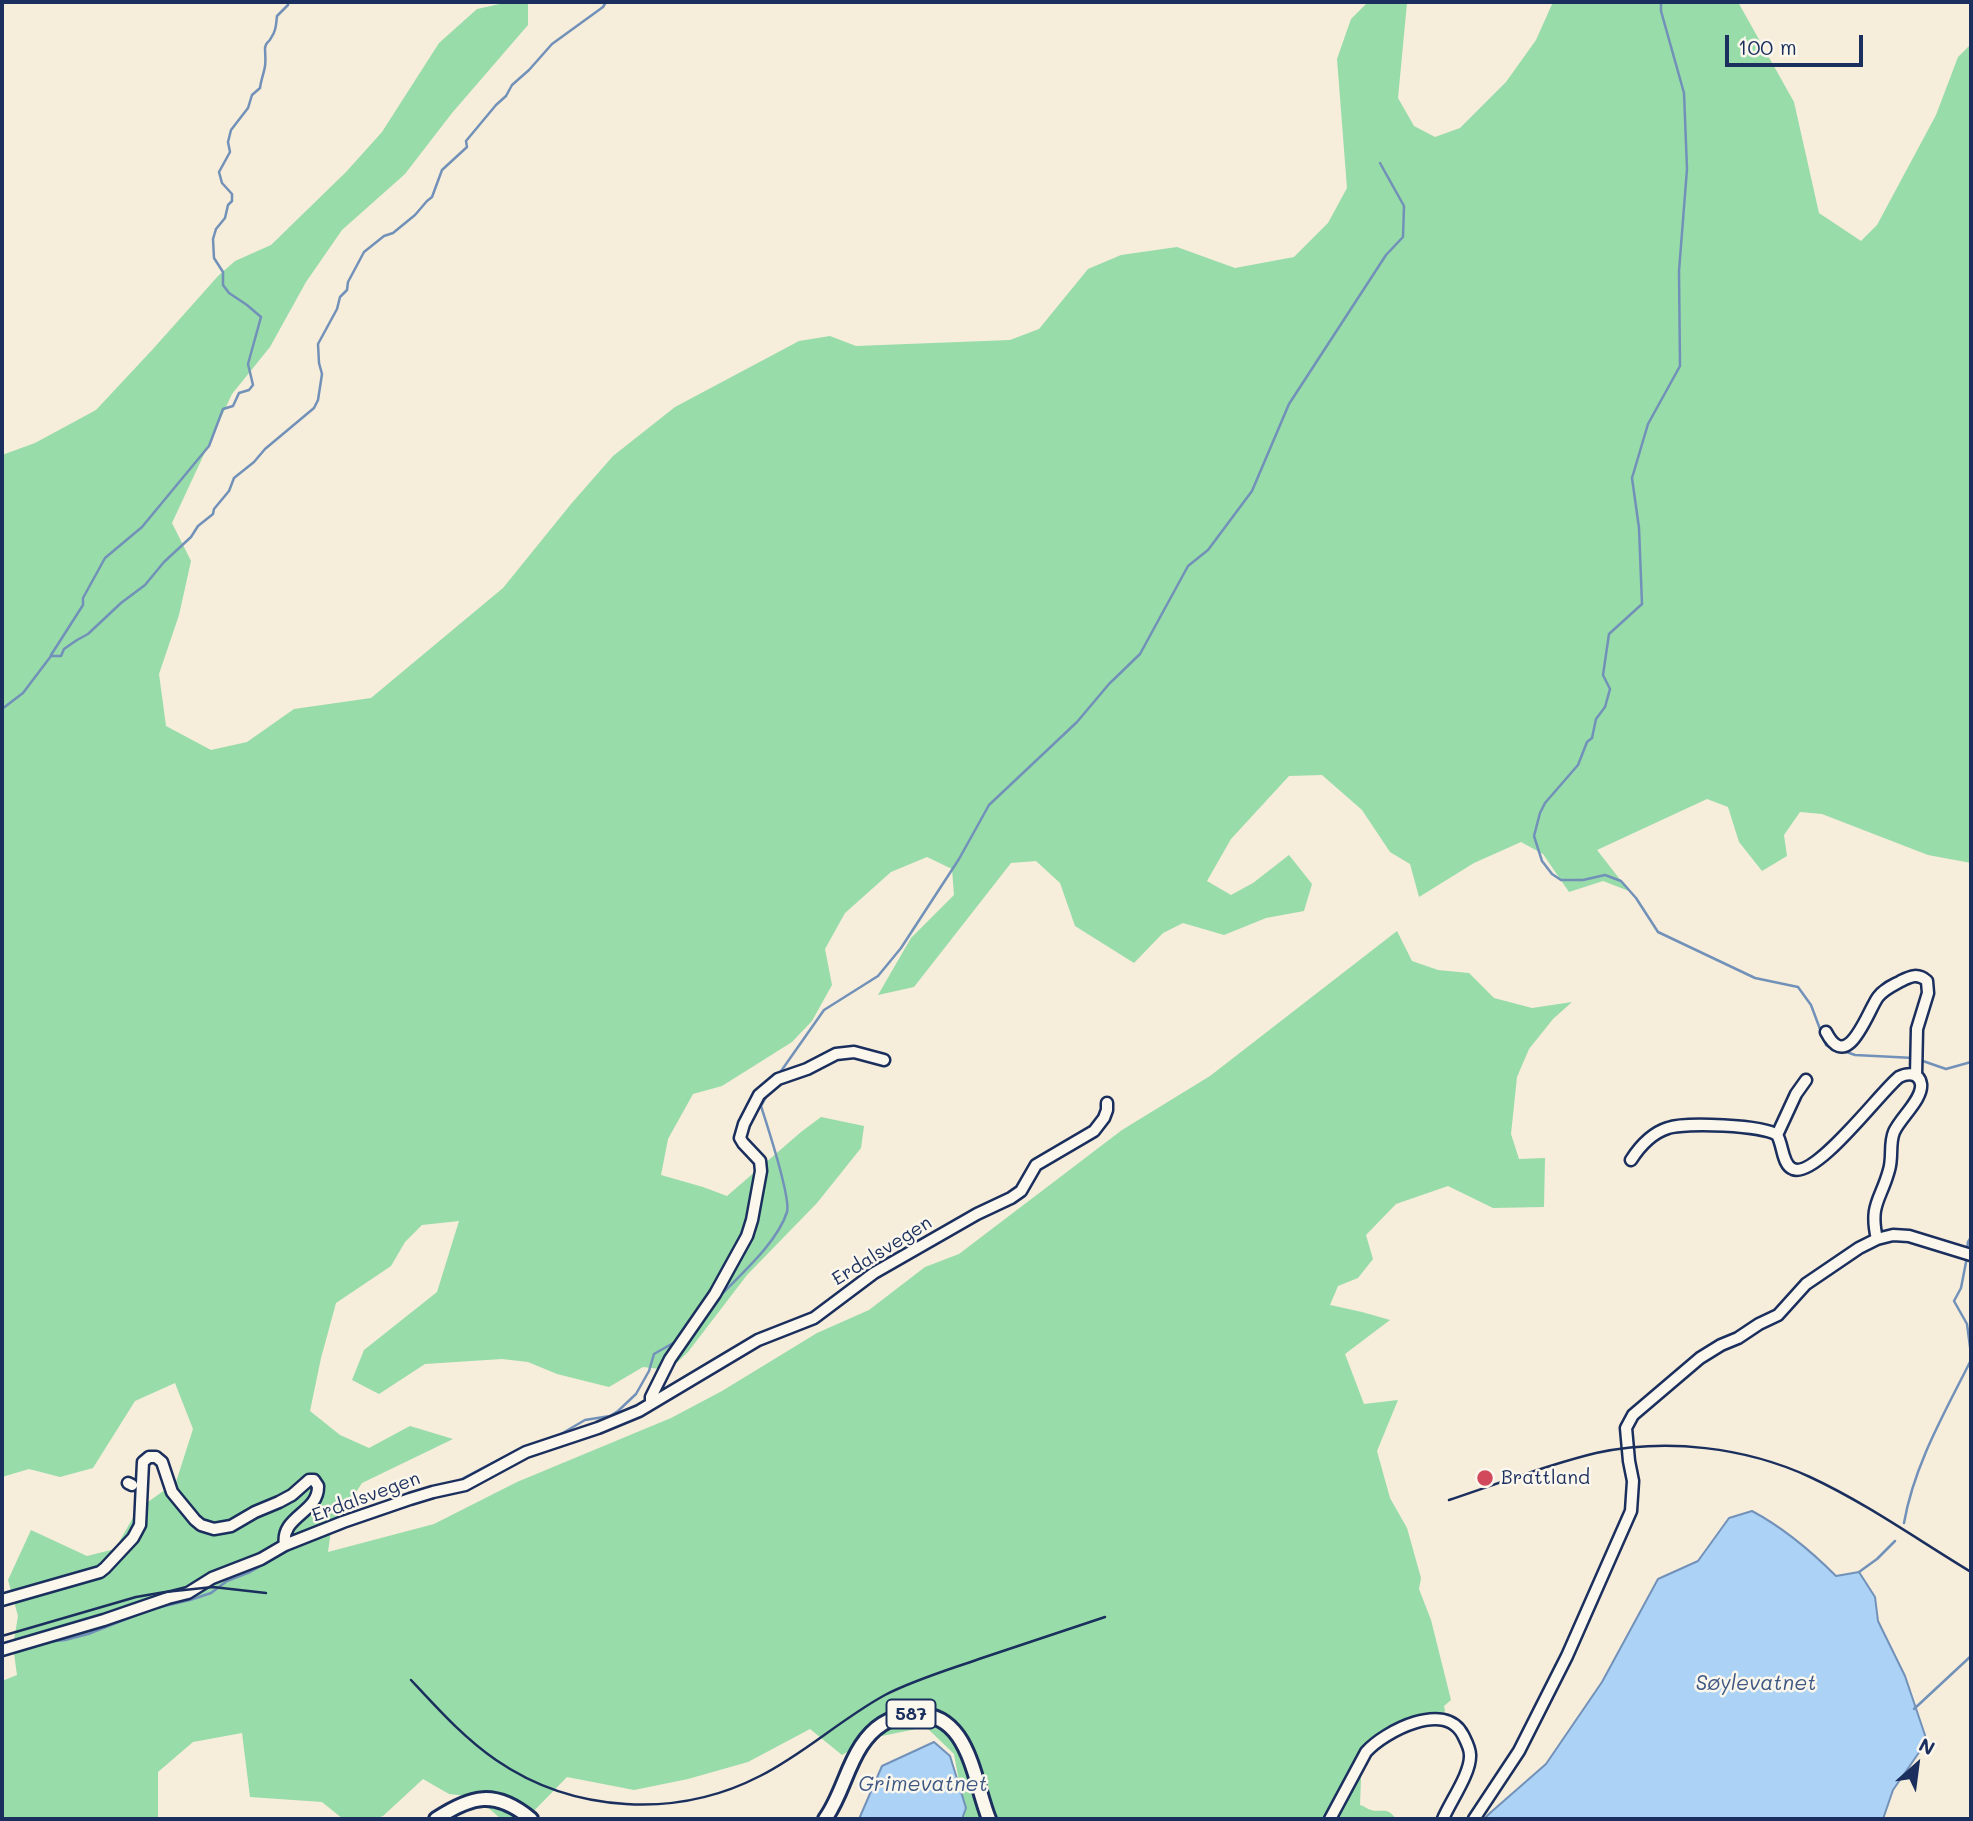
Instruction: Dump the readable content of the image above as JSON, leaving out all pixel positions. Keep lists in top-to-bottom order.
{
  "streets": {
    "main road": ["587"],
    "street": ["Erdalsvegen"]
  },
  "water": ["Søylevatnet", "Grimevatnet"],
  "places": ["Brattland"],
  "scale_bar": "100 m",
  "north": "top right"
}
